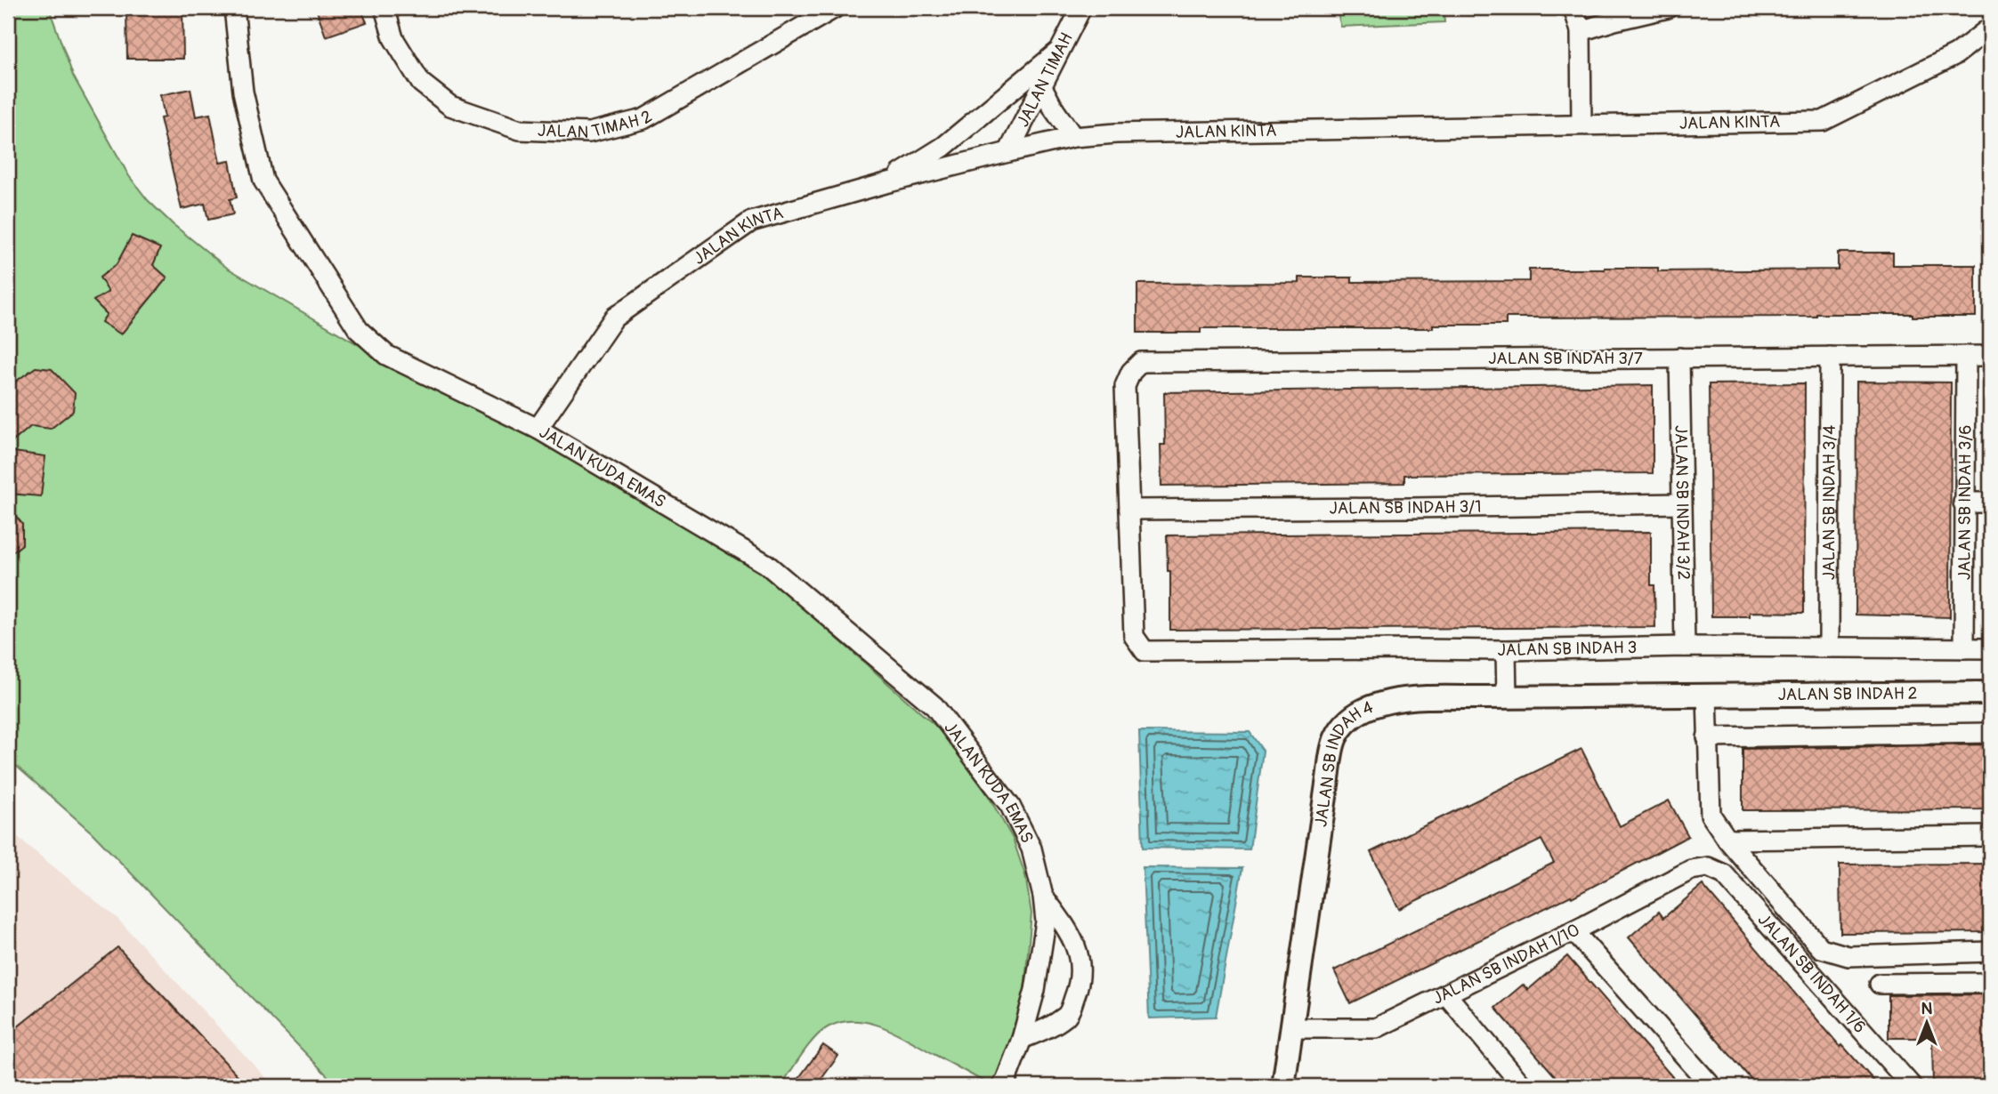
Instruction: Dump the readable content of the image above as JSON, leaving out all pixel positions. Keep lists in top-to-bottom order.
{
  "streets": {
    "street": [
      "JALAN TIMAH",
      "JALAN TIMAH 2",
      "JALAN KINTA",
      "JALAN SB INDAH 3/7",
      "JALAN KUDA EMAS",
      "JALAN SB INDAH 3/2",
      "JALAN SB INDAH 3/4",
      "JALAN SB INDAH 3/6",
      "JALAN SB INDAH 3/1",
      "JALAN SB INDAH 3",
      "JALAN SB INDAH 2",
      "JALAN SB INDAH 4",
      "JALAN SB INDAH 1/10",
      "JALAN SB INDAH 1/6"
    ]
  },
  "crossings": [
    ["JALAN TIMAH", "JALAN KINTA"],
    ["JALAN KINTA", "JALAN KUDA EMAS"],
    ["JALAN SB INDAH 3/7", "JALAN SB INDAH 3/2"],
    ["JALAN SB INDAH 3/7", "JALAN SB INDAH 3/4"],
    ["JALAN SB INDAH 3/7", "JALAN SB INDAH 3/6"],
    ["JALAN SB INDAH 3/7", "JALAN SB INDAH 3/1"],
    ["JALAN SB INDAH 3/7", "JALAN SB INDAH 3"],
    ["JALAN SB INDAH 3/2", "JALAN SB INDAH 3/1"],
    ["JALAN SB INDAH 3/2", "JALAN SB INDAH 3"],
    ["JALAN SB INDAH 3/4", "JALAN SB INDAH 3"],
    ["JALAN SB INDAH 3/6", "JALAN SB INDAH 3"],
    ["JALAN SB INDAH 3/1", "JALAN SB INDAH 3"],
    ["JALAN SB INDAH 2", "JALAN SB INDAH 4"],
    ["JALAN SB INDAH 4", "JALAN SB INDAH 1/10"],
    ["JALAN SB INDAH 1/10", "JALAN SB INDAH 1/6"]
  ],
  "north": "top"
}
